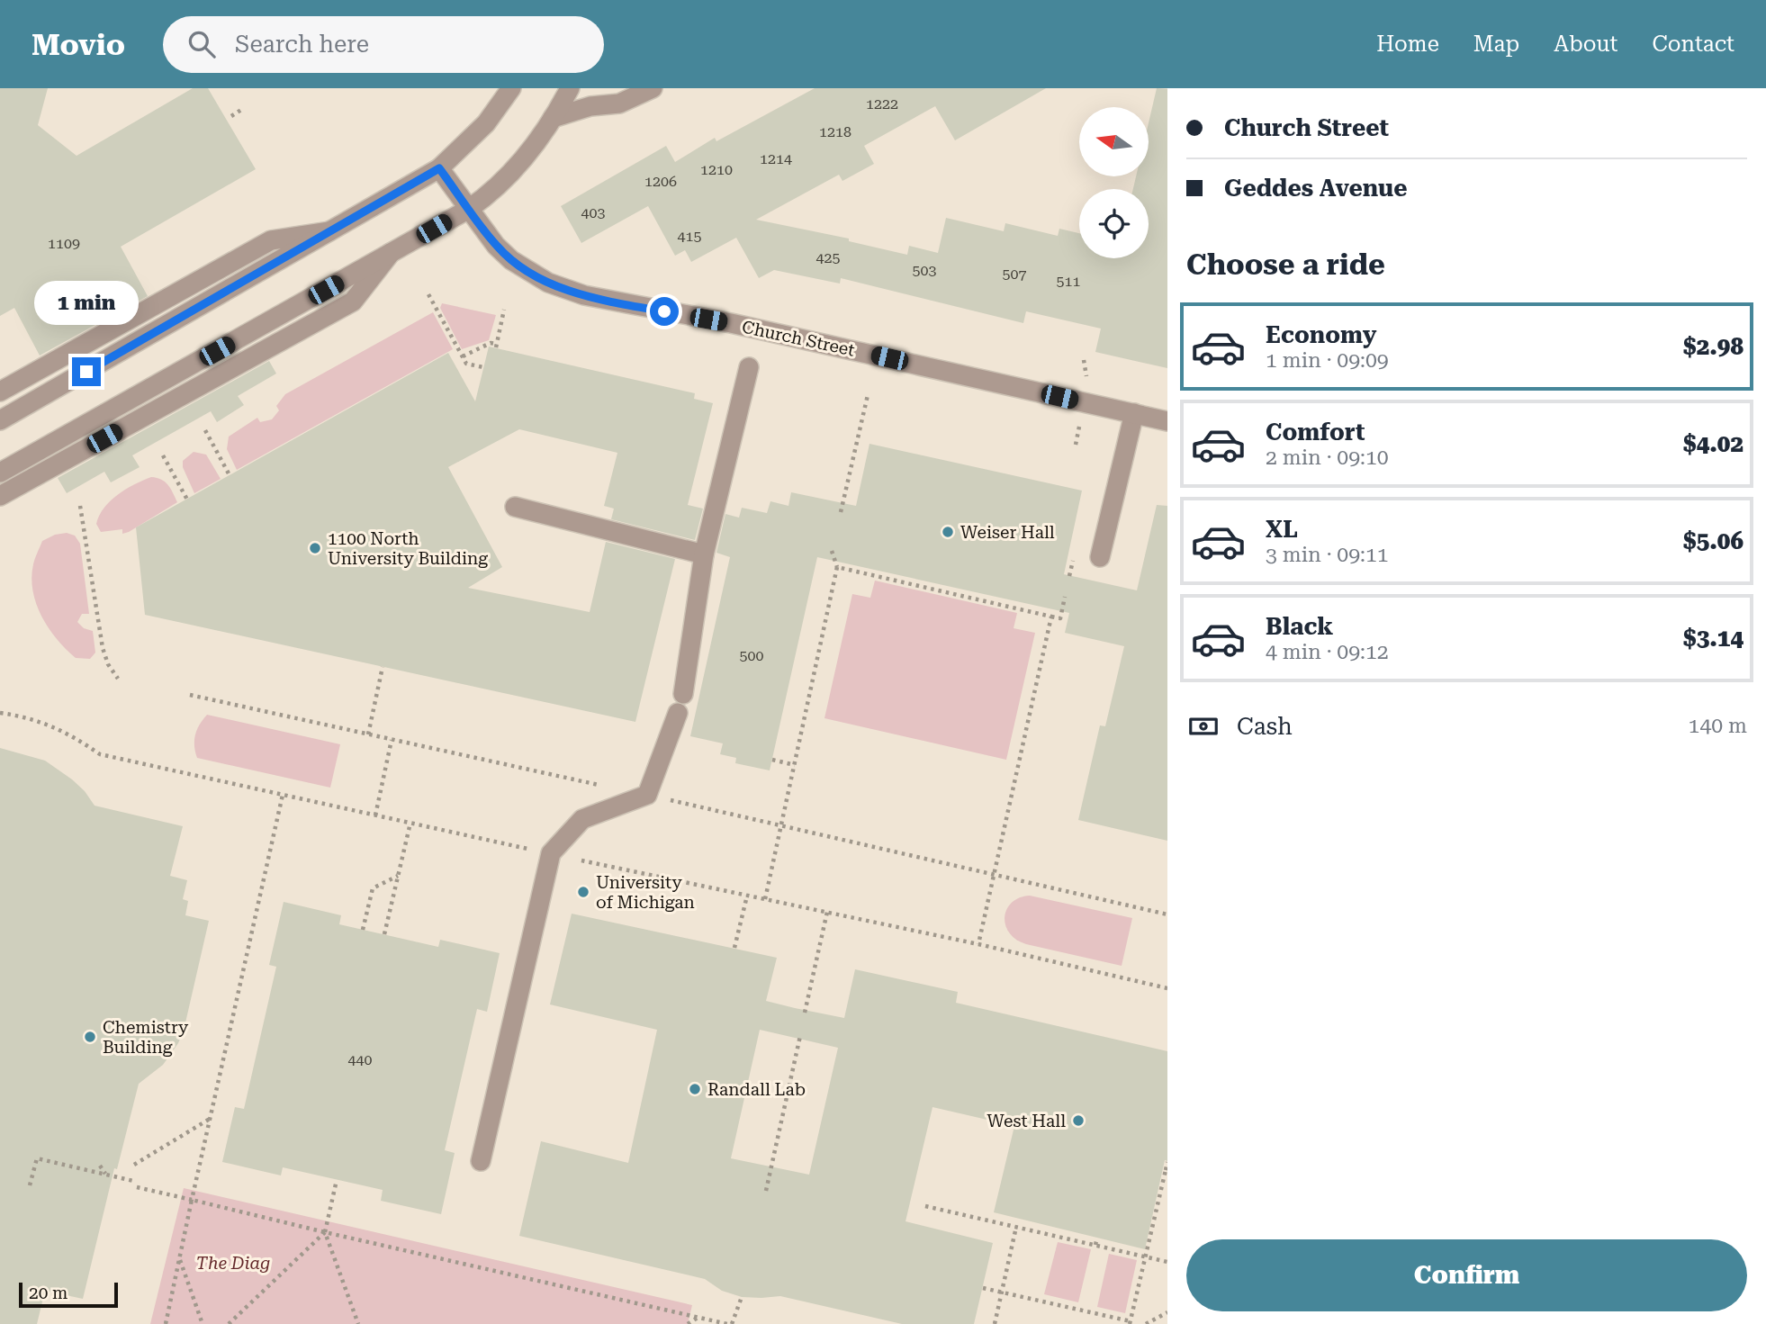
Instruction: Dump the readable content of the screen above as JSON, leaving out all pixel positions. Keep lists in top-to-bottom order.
{
  "streets": {
    "street": ["Church Street"]
  },
  "parks": ["The Diag"],
  "places": [
    "Weiser Hall",
    "1100 North University Building",
    "University of Michigan",
    "Chemistry Building",
    "Randall Lab",
    "West Hall"
  ],
  "house_numbers": [
    "1222",
    "1218",
    "1214",
    "1210",
    "1206",
    "403",
    "415",
    "1109",
    "425",
    "503",
    "507",
    "511",
    "500",
    "440"
  ],
  "scale_bar": "20 m",
  "north": "left",
  "page": {
    "header": "Movio",
    "search": "Search here",
    "nav": [
      "Home",
      "Map",
      "About",
      "Contact"
    ],
    "banner": ["Church Street", "Geddes Avenue"],
    "heading": "Choose a ride",
    "bubble": "1 min",
    "list": [
      {
        "name": "Economy",
        "note": "1 min · 09:09",
        "value": "$2.98"
      },
      {
        "name": "Comfort",
        "note": "2 min · 09:10",
        "value": "$4.02"
      },
      {
        "name": "XL",
        "note": "3 min · 09:11",
        "value": "$5.06"
      },
      {
        "name": "Black",
        "note": "4 min · 09:12",
        "value": "$3.14"
      }
    ],
    "pay": ["Cash", "140 m"],
    "buttons": "Confirm",
    "scale": "20 m"
  }
}
